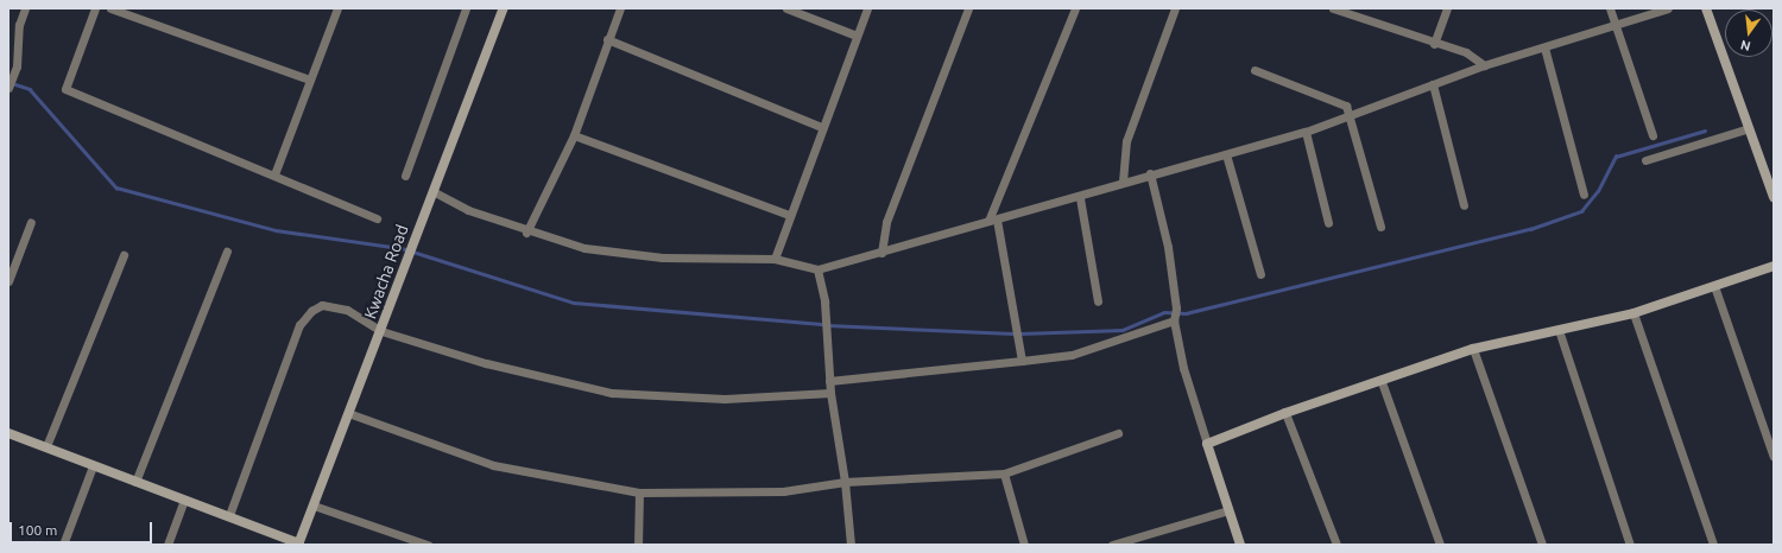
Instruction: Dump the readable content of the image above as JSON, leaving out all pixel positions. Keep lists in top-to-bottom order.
{
  "streets": {
    "street": ["Kwacha Road"]
  },
  "scale_bar": "100 m",
  "north": "bottom"
}
